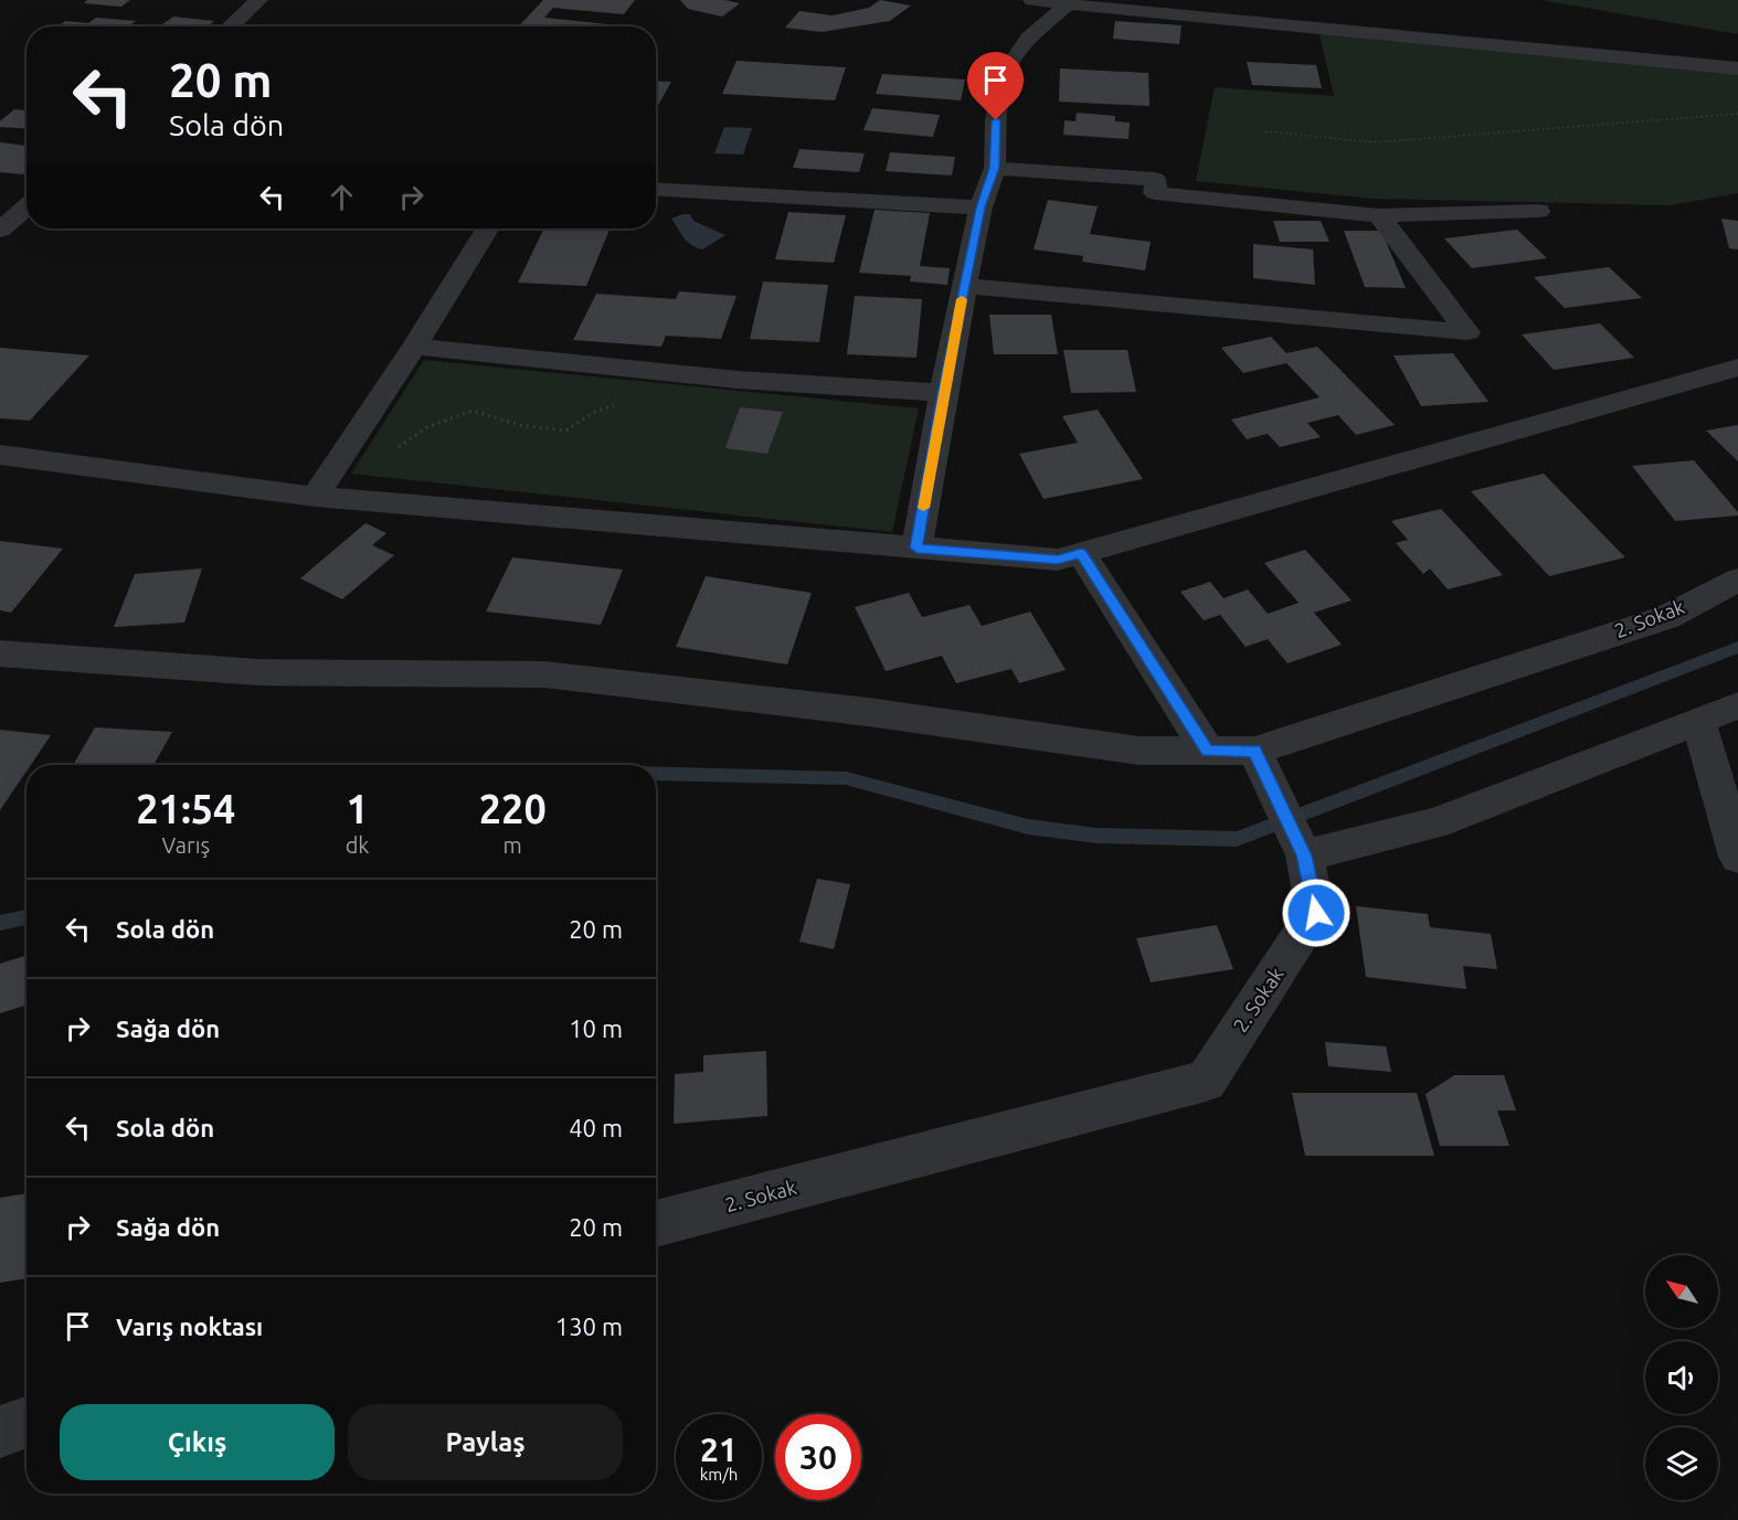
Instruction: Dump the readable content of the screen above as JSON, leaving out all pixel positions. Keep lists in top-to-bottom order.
{
  "streets": {
    "street": ["2. Sokak"]
  },
  "north": "top left",
  "page": {
    "turn": ["20 m", "Sola dön"],
    "eta": [
      "21:54",
      "Varış",
      "1",
      "dk",
      "220",
      "m"
    ],
    "list": [
      {
        "name": "Sola dön",
        "value": "20 m"
      },
      {
        "name": "Sağa dön",
        "value": "10 m"
      },
      {
        "name": "Sola dön",
        "value": "40 m"
      },
      {
        "name": "Sağa dön",
        "value": "20 m"
      },
      {
        "name": "Varış noktası",
        "value": "130 m"
      }
    ],
    "buttons": ["Çıkış", "Paylaş"],
    "speed": "21 km/h",
    "limit": "30"
  }
}
